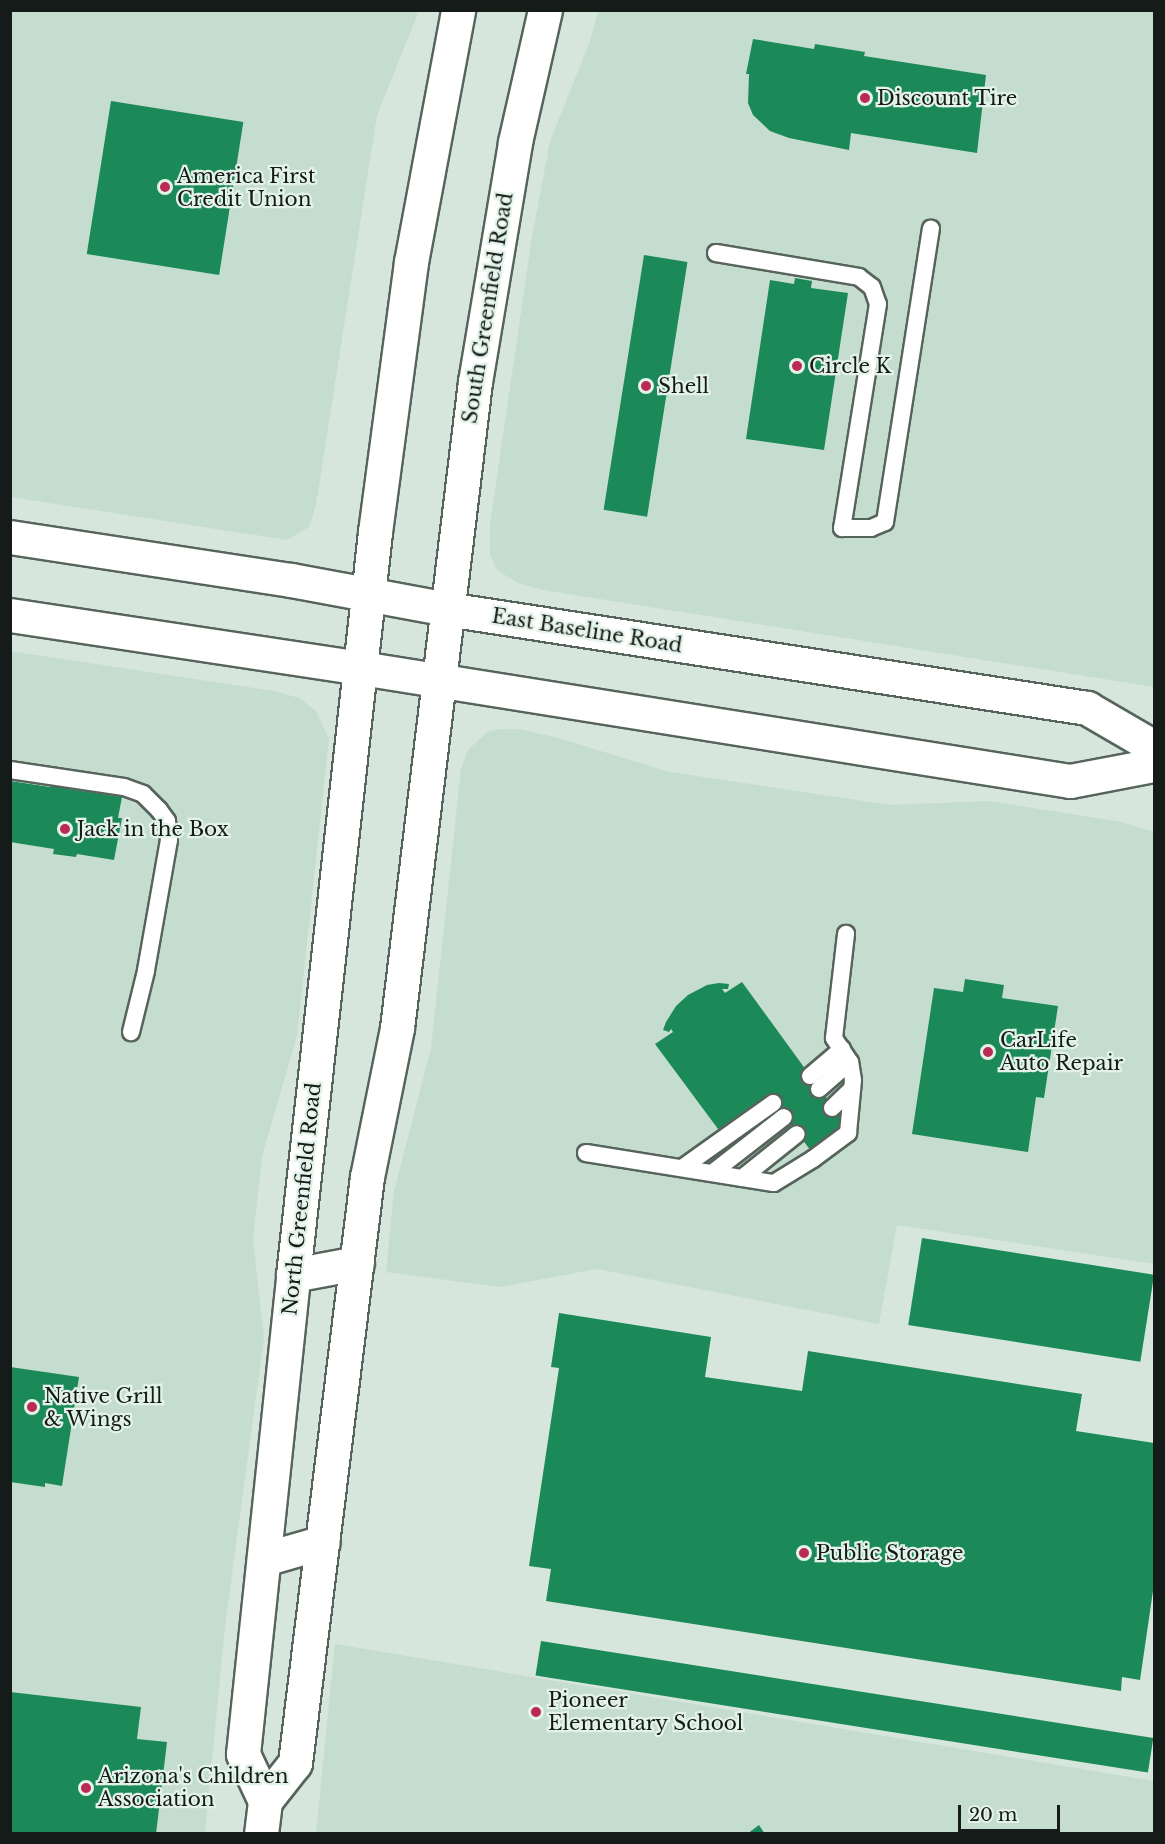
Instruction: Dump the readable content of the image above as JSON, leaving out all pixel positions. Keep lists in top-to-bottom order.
{
  "streets": {
    "main road": ["South Greenfield Road", "East Baseline Road", "North Greenfield Road"]
  },
  "crossings": [
    ["South Greenfield Road", "East Baseline Road"],
    ["East Baseline Road", "North Greenfield Road"]
  ],
  "places": [
    "Discount Tire",
    "America First Credit Union",
    "Circle K",
    "Shell",
    "Jack in the Box",
    "CarLife Auto Repair",
    "Native Grill & Wings",
    "Public Storage",
    "Pioneer Elementary School",
    "Arizona's Children Association"
  ],
  "scale_bar": "20 m"
}
